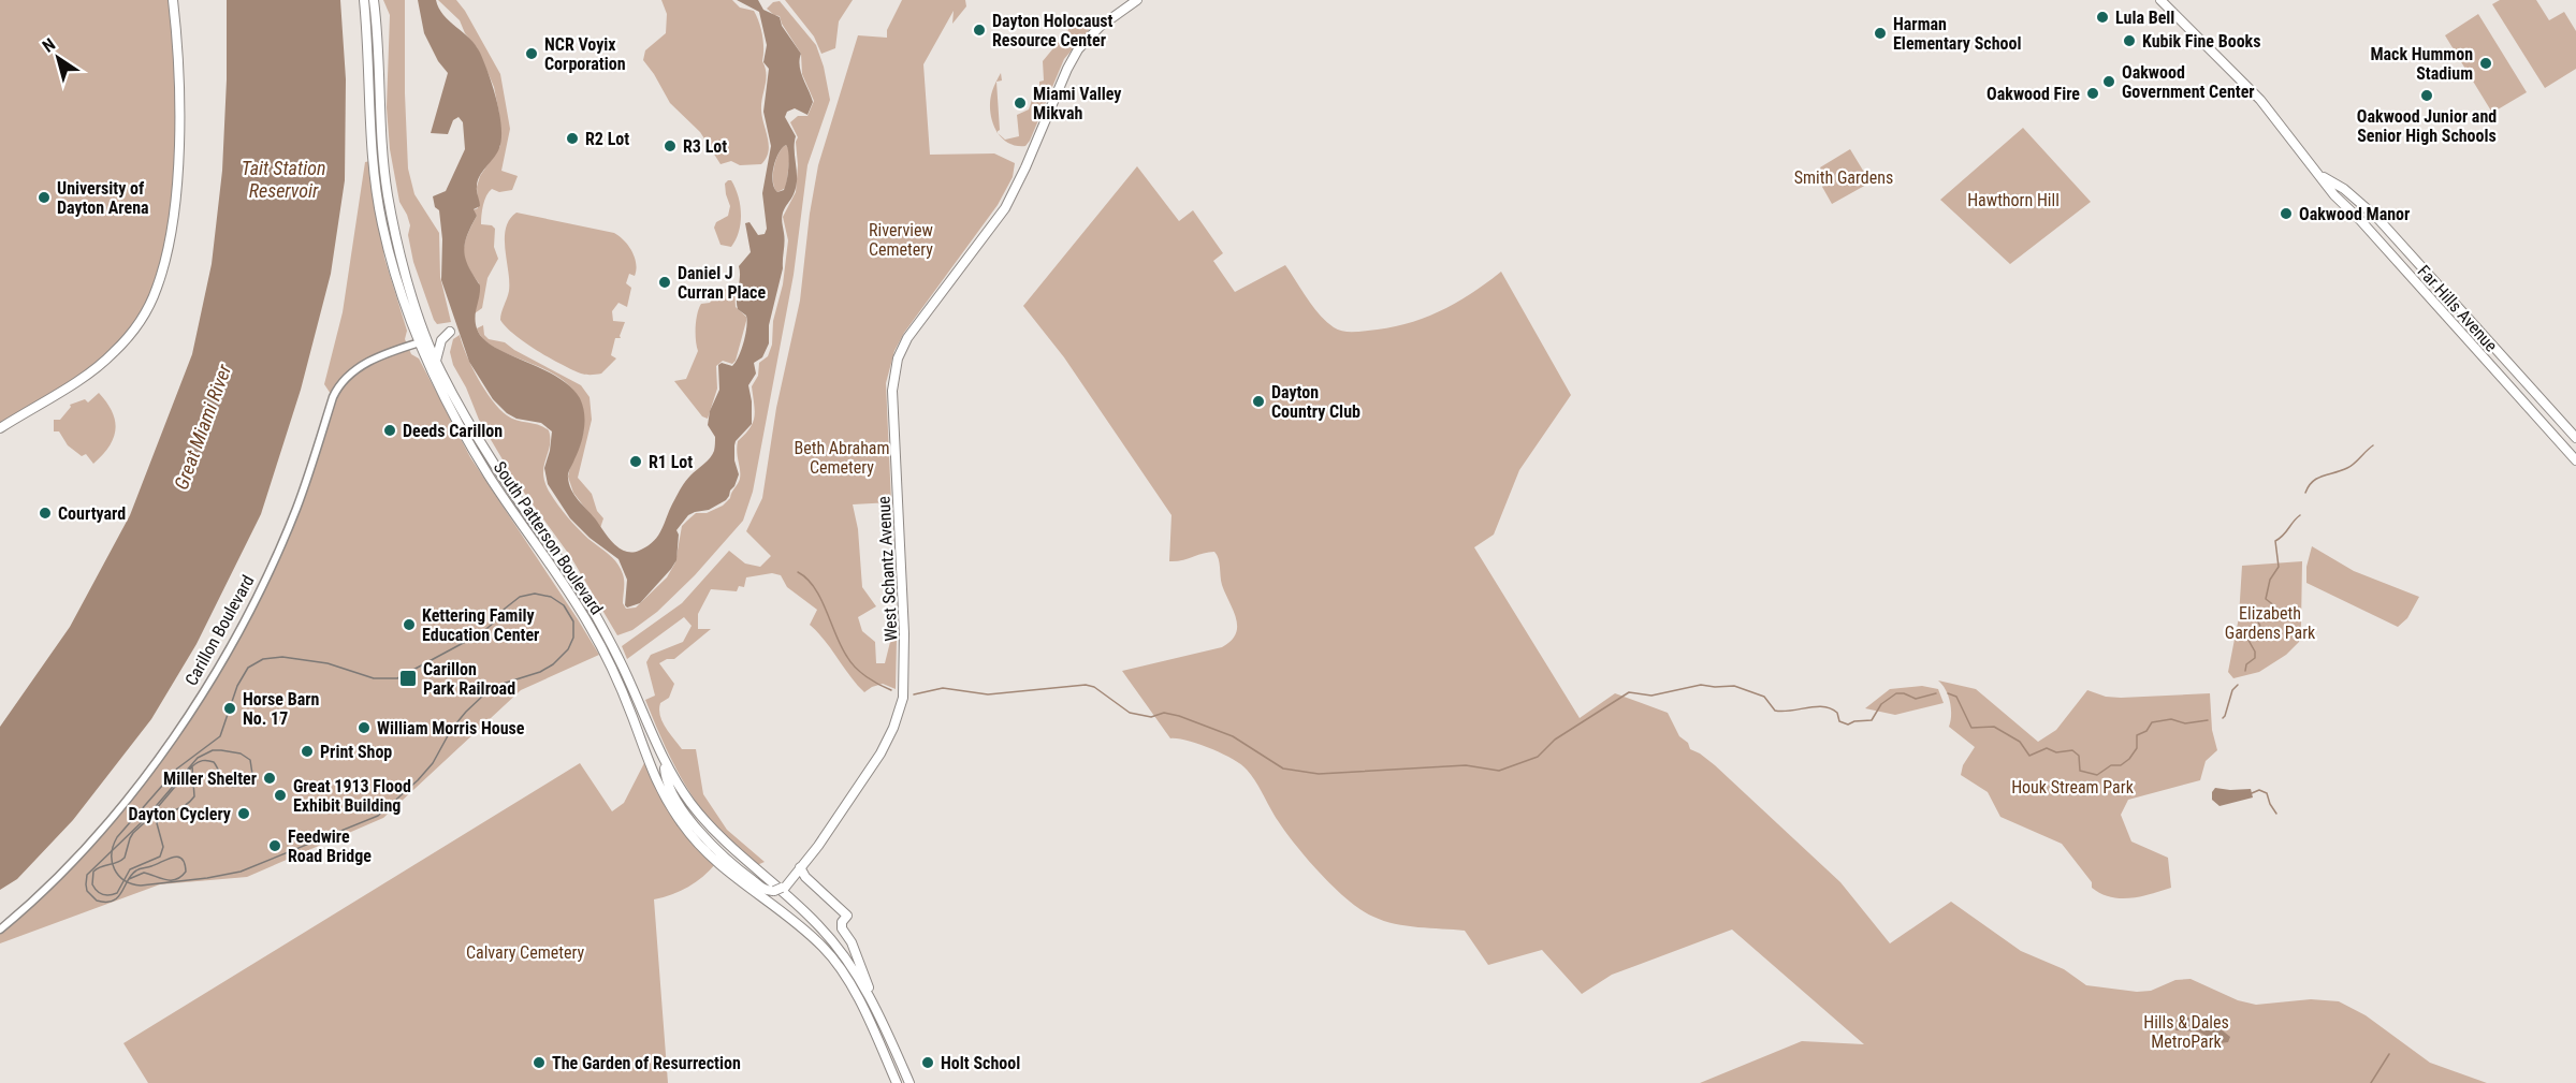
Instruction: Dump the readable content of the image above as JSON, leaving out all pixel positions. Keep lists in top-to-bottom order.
{
  "streets": {
    "main road": ["Far Hills Avenue", "South Patterson Boulevard", "West Schantz Avenue"],
    "street": ["Carillon Boulevard"]
  },
  "crossings": [
    ["South Patterson Boulevard", "West Schantz Avenue"],
    ["South Patterson Boulevard", "Carillon Boulevard"]
  ],
  "water": ["Tait Station Reservoir", "Great Miami River"],
  "parks": [
    "Smith Gardens",
    "Hawthorn Hill",
    "Riverview Cemetery",
    "Beth Abraham Cemetery",
    "Elizabeth Gardens Park",
    "Houk Stream Park",
    "Calvary Cemetery",
    "Hills & Dales MetroPark"
  ],
  "places": {
    "other": [
      "Lula Bell",
      "Dayton Holocaust Resource Center",
      "Harman Elementary School",
      "Kubik Fine Books",
      "NCR Voyix Corporation",
      "Mack Hummon Stadium",
      "Oakwood Government Center",
      "Oakwood Fire",
      "Oakwood Junior and Senior High Schools",
      "Miami Valley Mikvah",
      "R2 Lot",
      "R3 Lot",
      "University of Dayton Arena",
      "Oakwood Manor",
      "Daniel J Curran Place",
      "Dayton Country Club",
      "Deeds Carillon",
      "R1 Lot",
      "Courtyard",
      "Kettering Family Education Center",
      "Horse Barn No. 17",
      "William Morris House",
      "Print Shop",
      "Miller Shelter",
      "Great 1913 Flood Exhibit Building",
      "Dayton Cyclery",
      "Feedwire Road Bridge",
      "The Garden of Resurrection",
      "Holt School"
    ],
    "transit": ["Carillon Park Railroad"]
  },
  "north": "top left"
}
